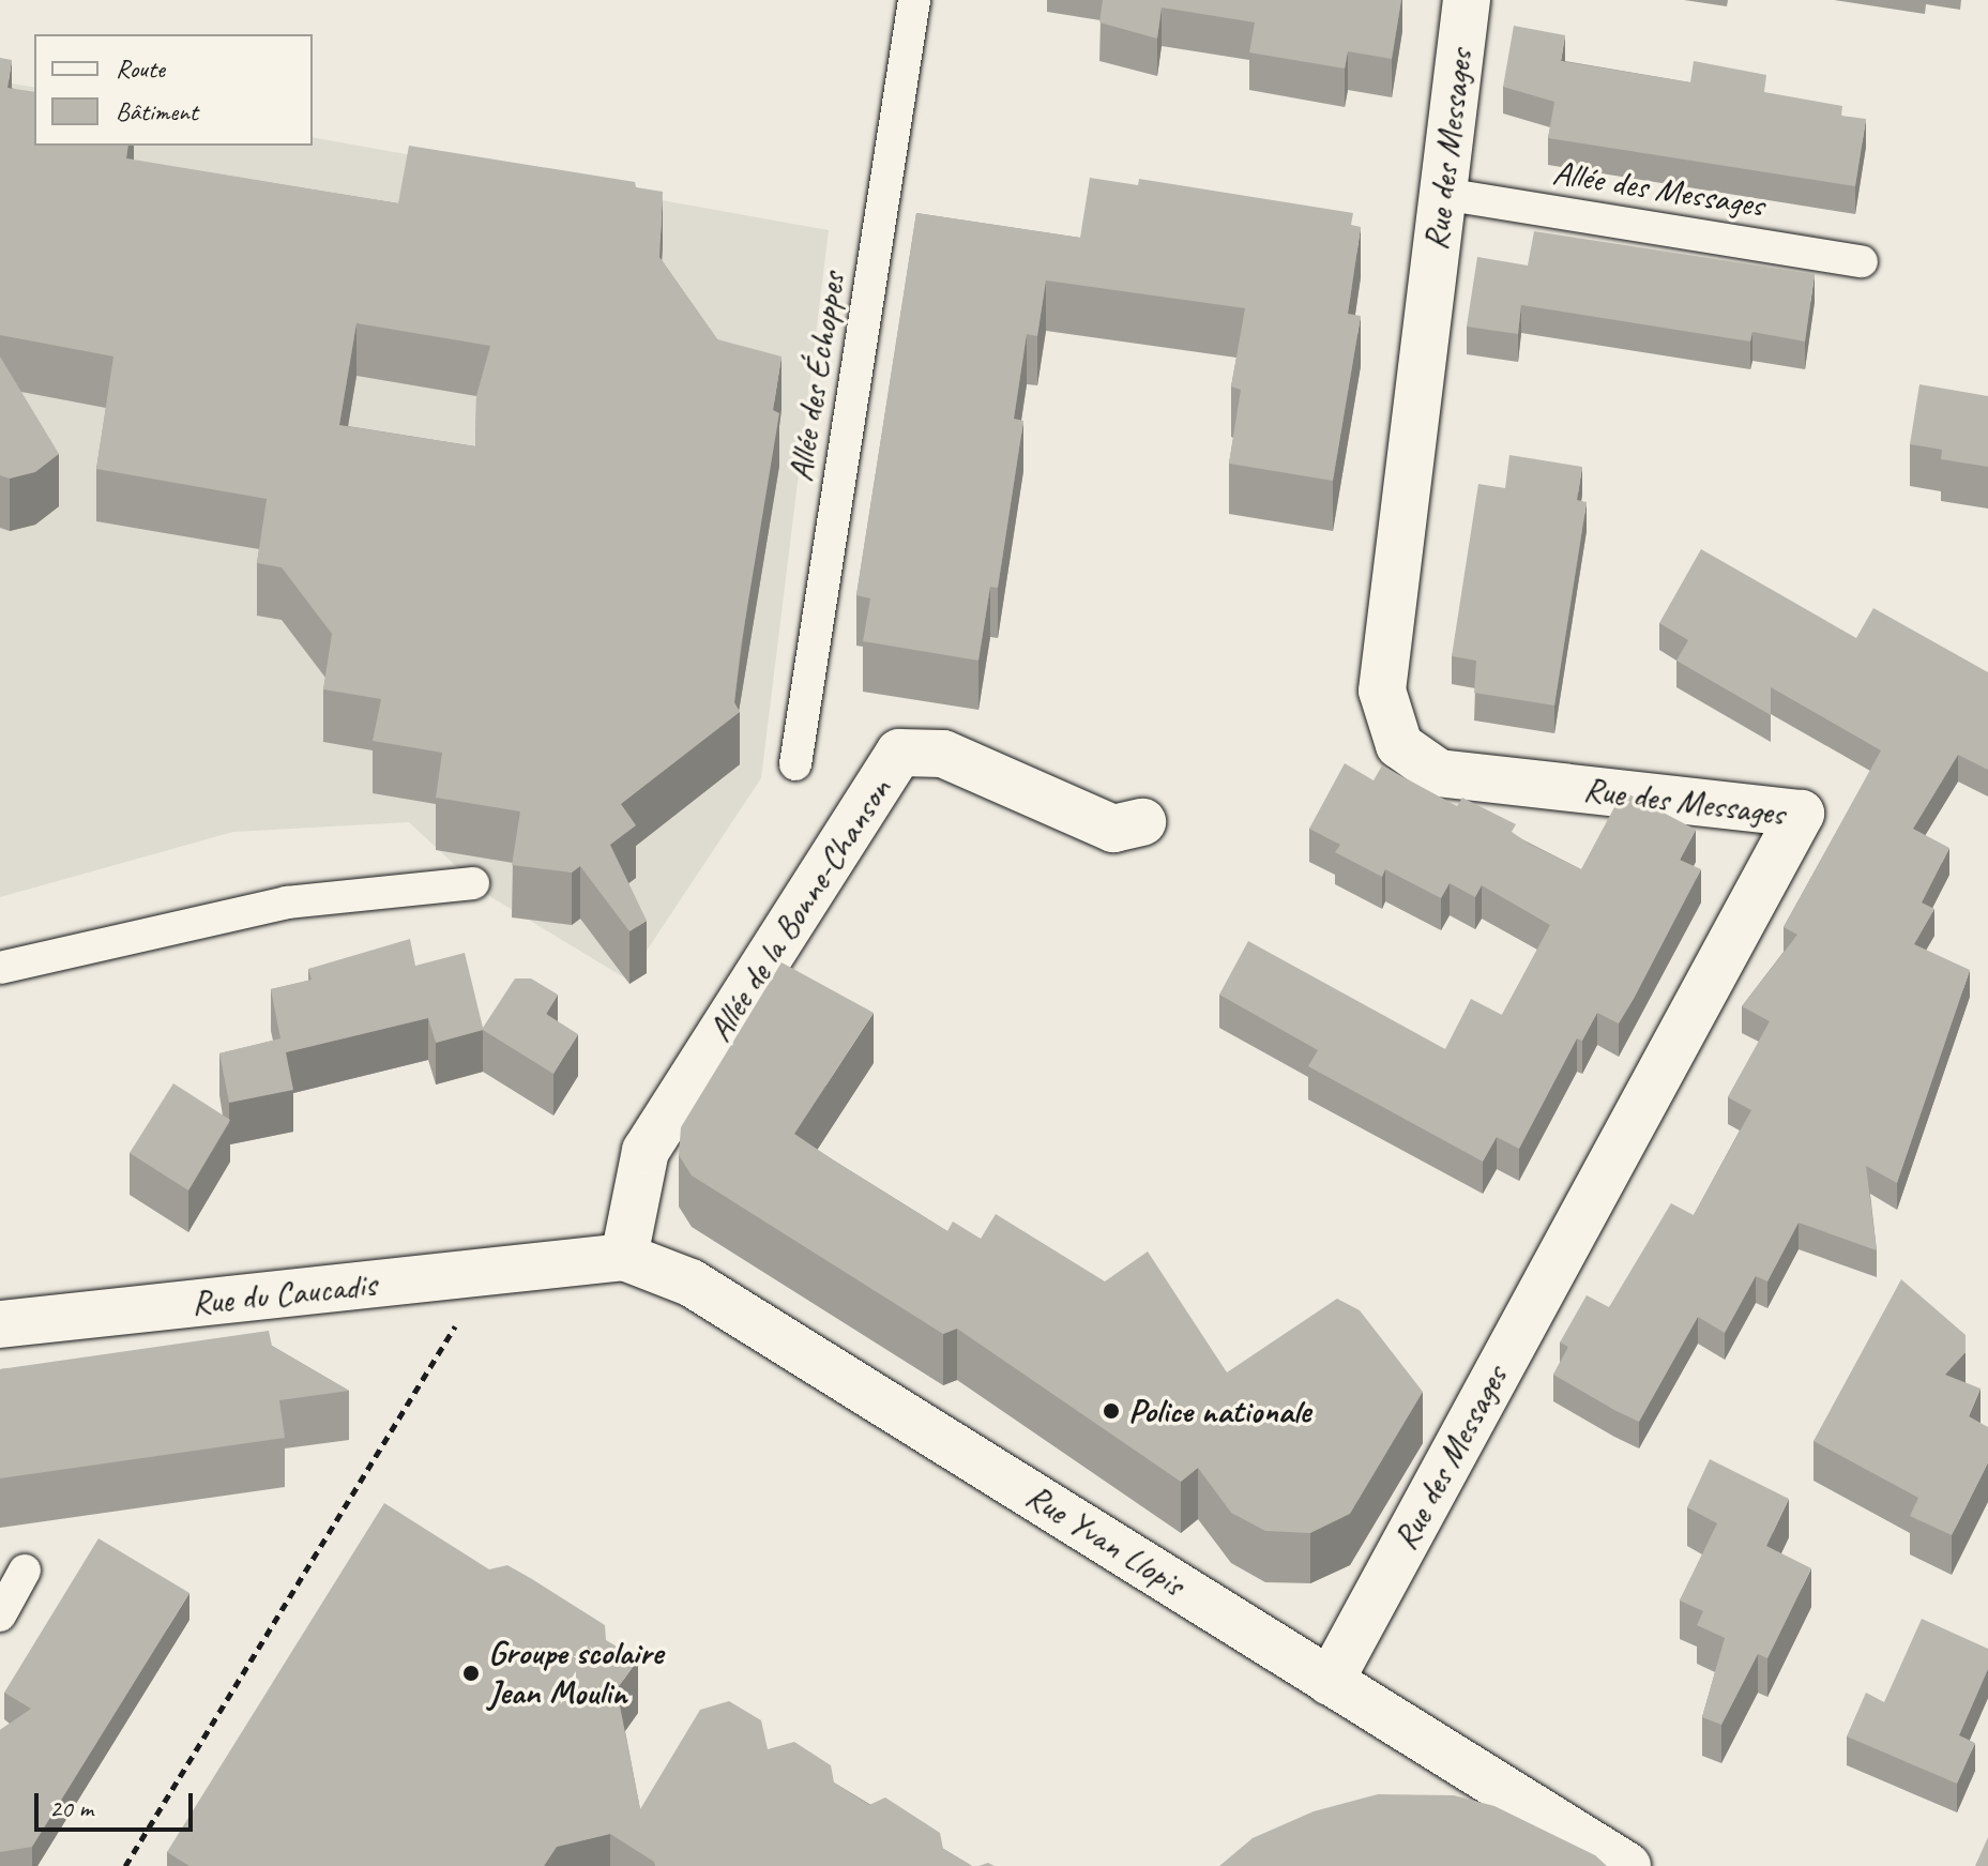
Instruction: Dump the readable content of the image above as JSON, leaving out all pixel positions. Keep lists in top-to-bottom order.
{
  "streets": {
    "street": [
      "Rue des Messages",
      "Allée de la Bonne-Chanson",
      "Rue du Caucadis",
      "Rue Yvan Llopis"
    ],
    "lane": ["Allée des Messages", "Allée des Échoppes"]
  },
  "crossings": [
    ["Rue des Messages", "Allée des Messages"],
    ["Rue des Messages", "Rue Yvan Llopis"],
    ["Allée de la Bonne-Chanson", "Rue Yvan Llopis"],
    ["Rue du Caucadis", "Rue Yvan Llopis"]
  ],
  "places": ["Police nationale", "Groupe scolaire Jean Moulin"],
  "legend": ["Route", "Bâtiment"],
  "scale_bar": "20 m"
}
